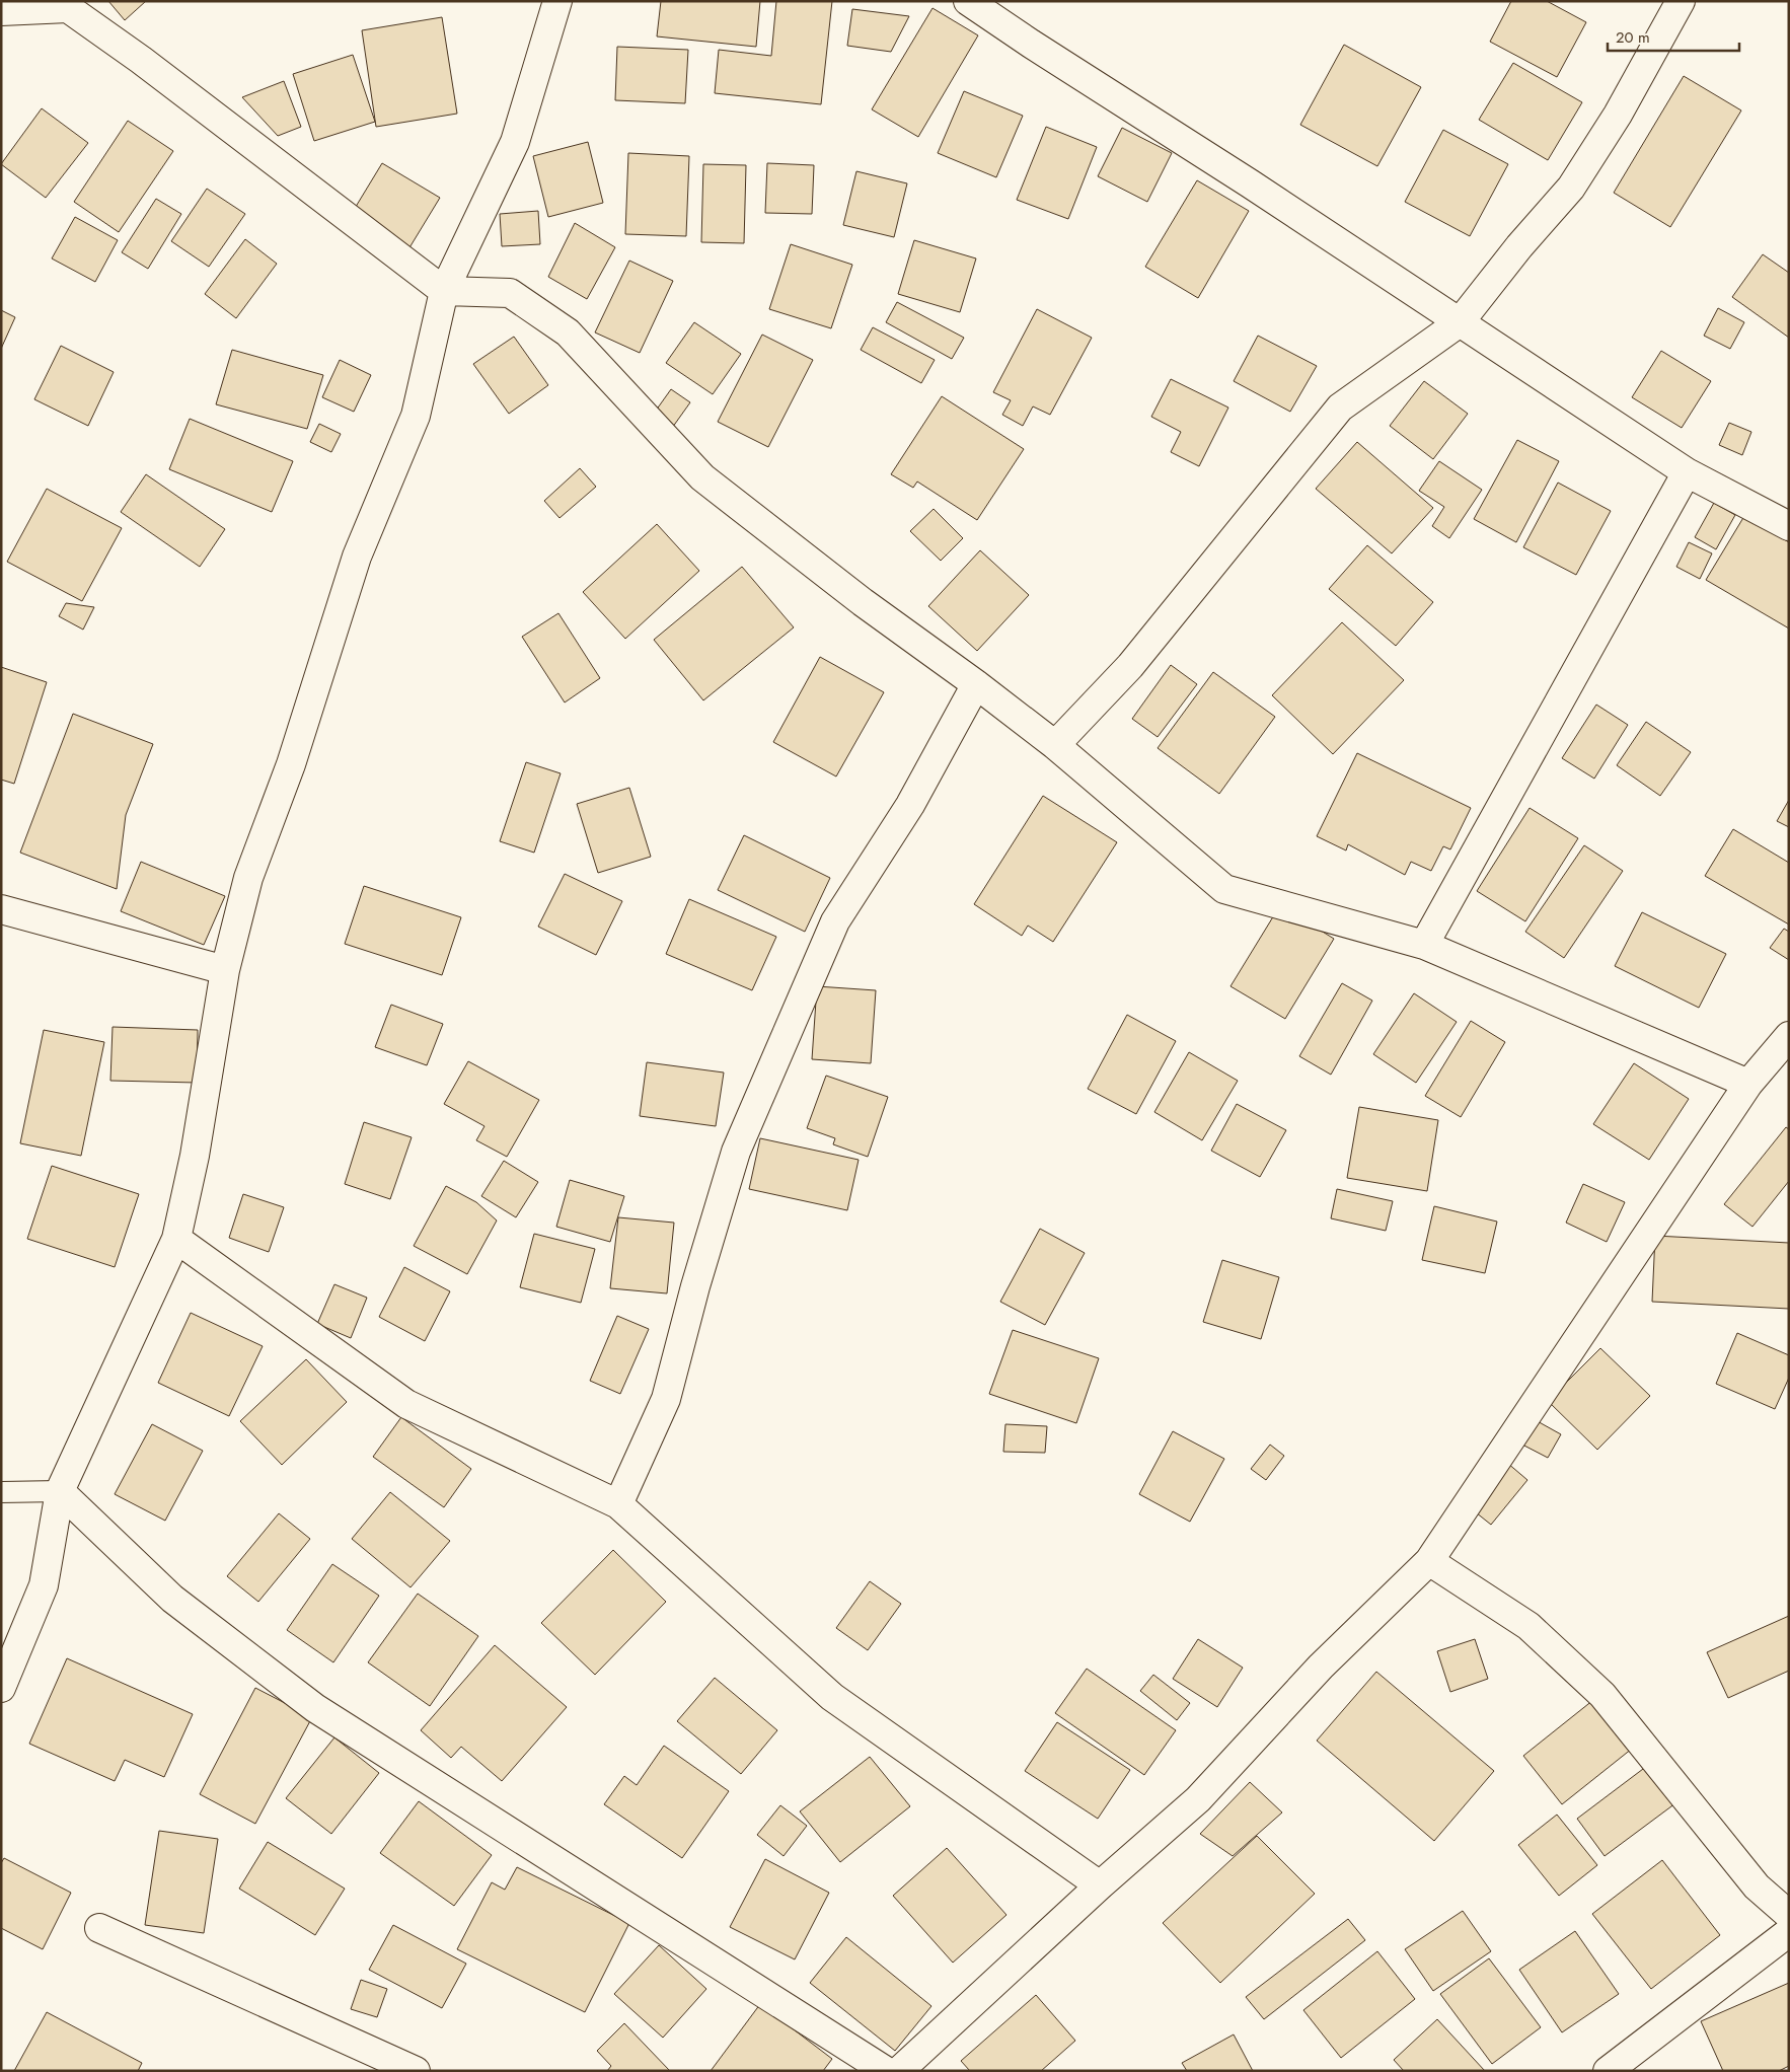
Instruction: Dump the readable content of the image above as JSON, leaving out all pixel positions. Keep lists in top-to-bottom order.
{
  "scale_bar": "20 m"
}
